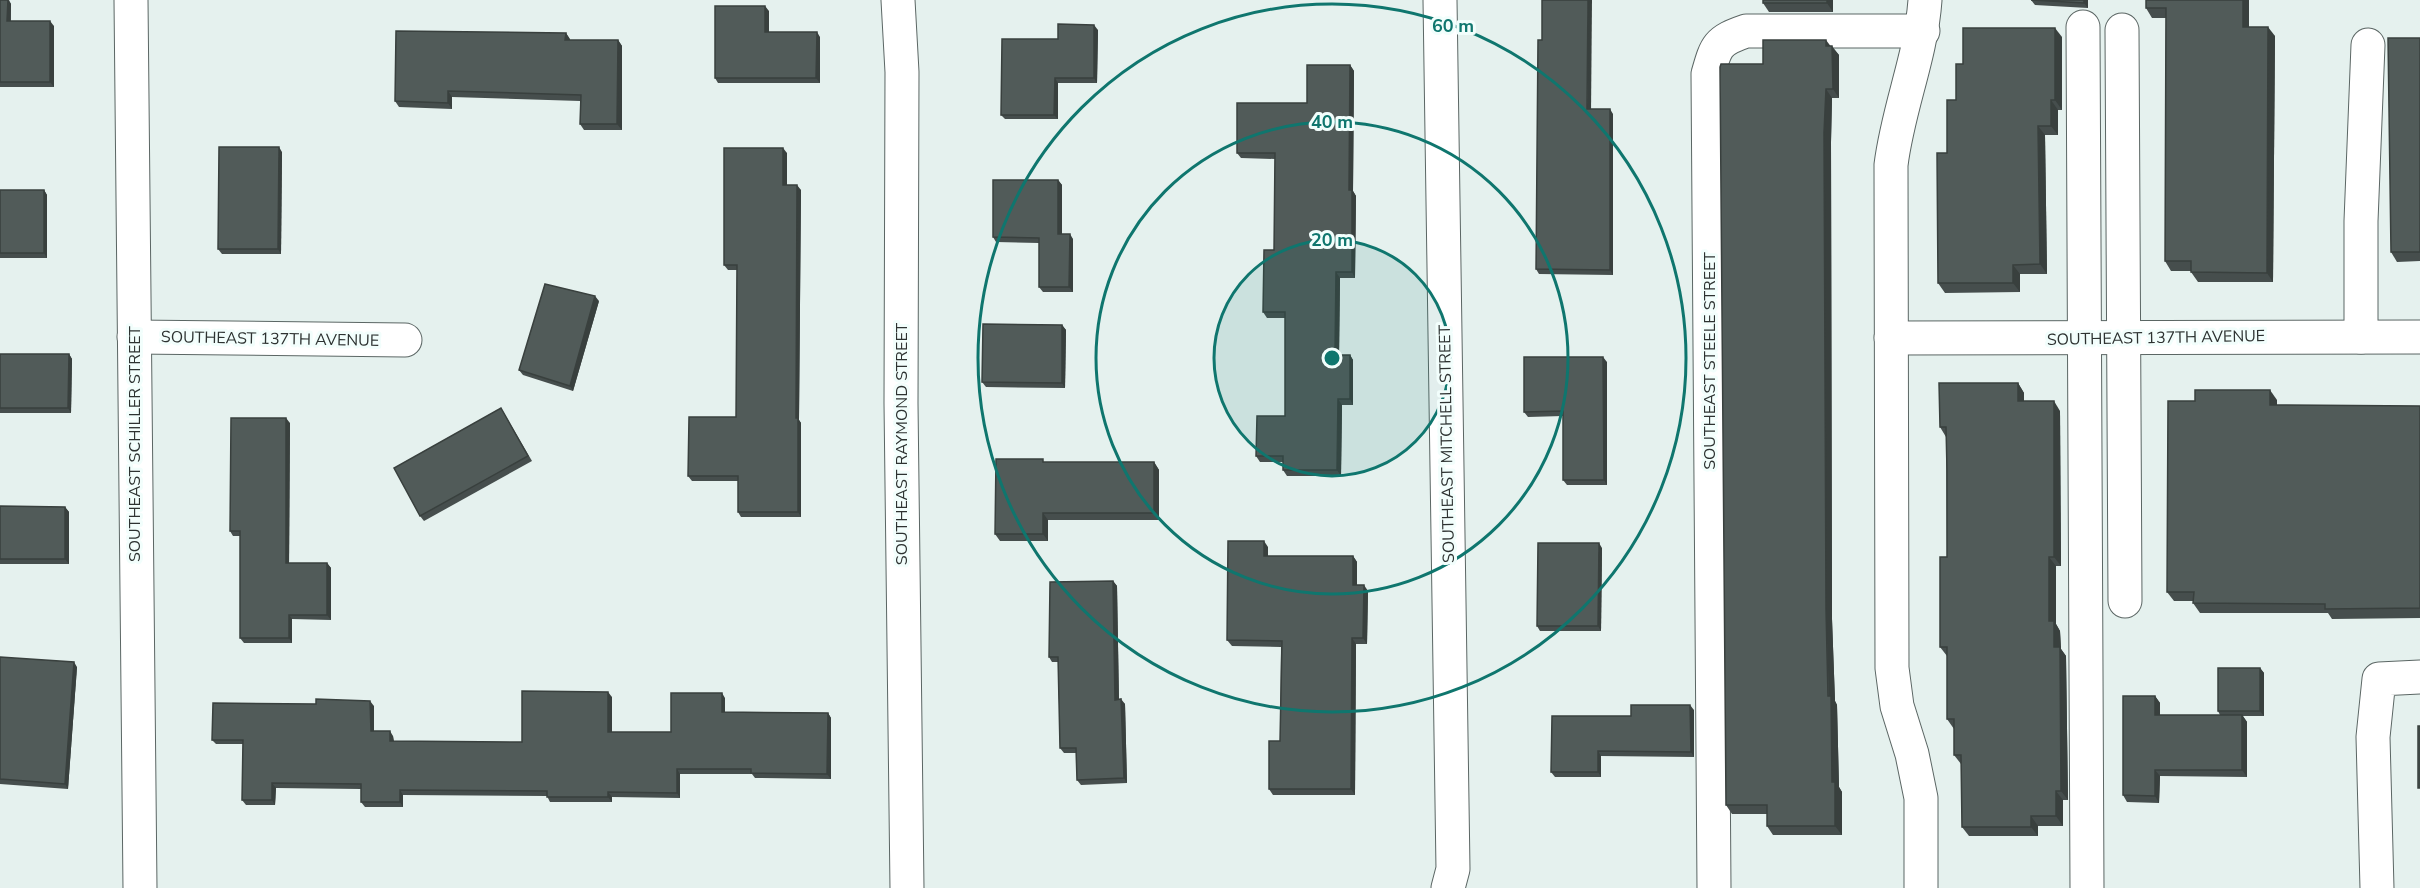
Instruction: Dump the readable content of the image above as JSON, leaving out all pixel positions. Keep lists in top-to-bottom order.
{
  "streets": {
    "street": [
      "SOUTHEAST 137TH AVENUE",
      "SOUTHEAST STEELE STREET",
      "SOUTHEAST SCHILLER STREET",
      "SOUTHEAST RAYMOND STREET",
      "SOUTHEAST MITCHELL STREET"
    ]
  },
  "crossings": [
    ["SOUTHEAST 137TH AVENUE", "SOUTHEAST STEELE STREET"],
    ["SOUTHEAST 137TH AVENUE", "SOUTHEAST SCHILLER STREET"]
  ],
  "rings": ["60 m", "40 m", "20 m"]
}
